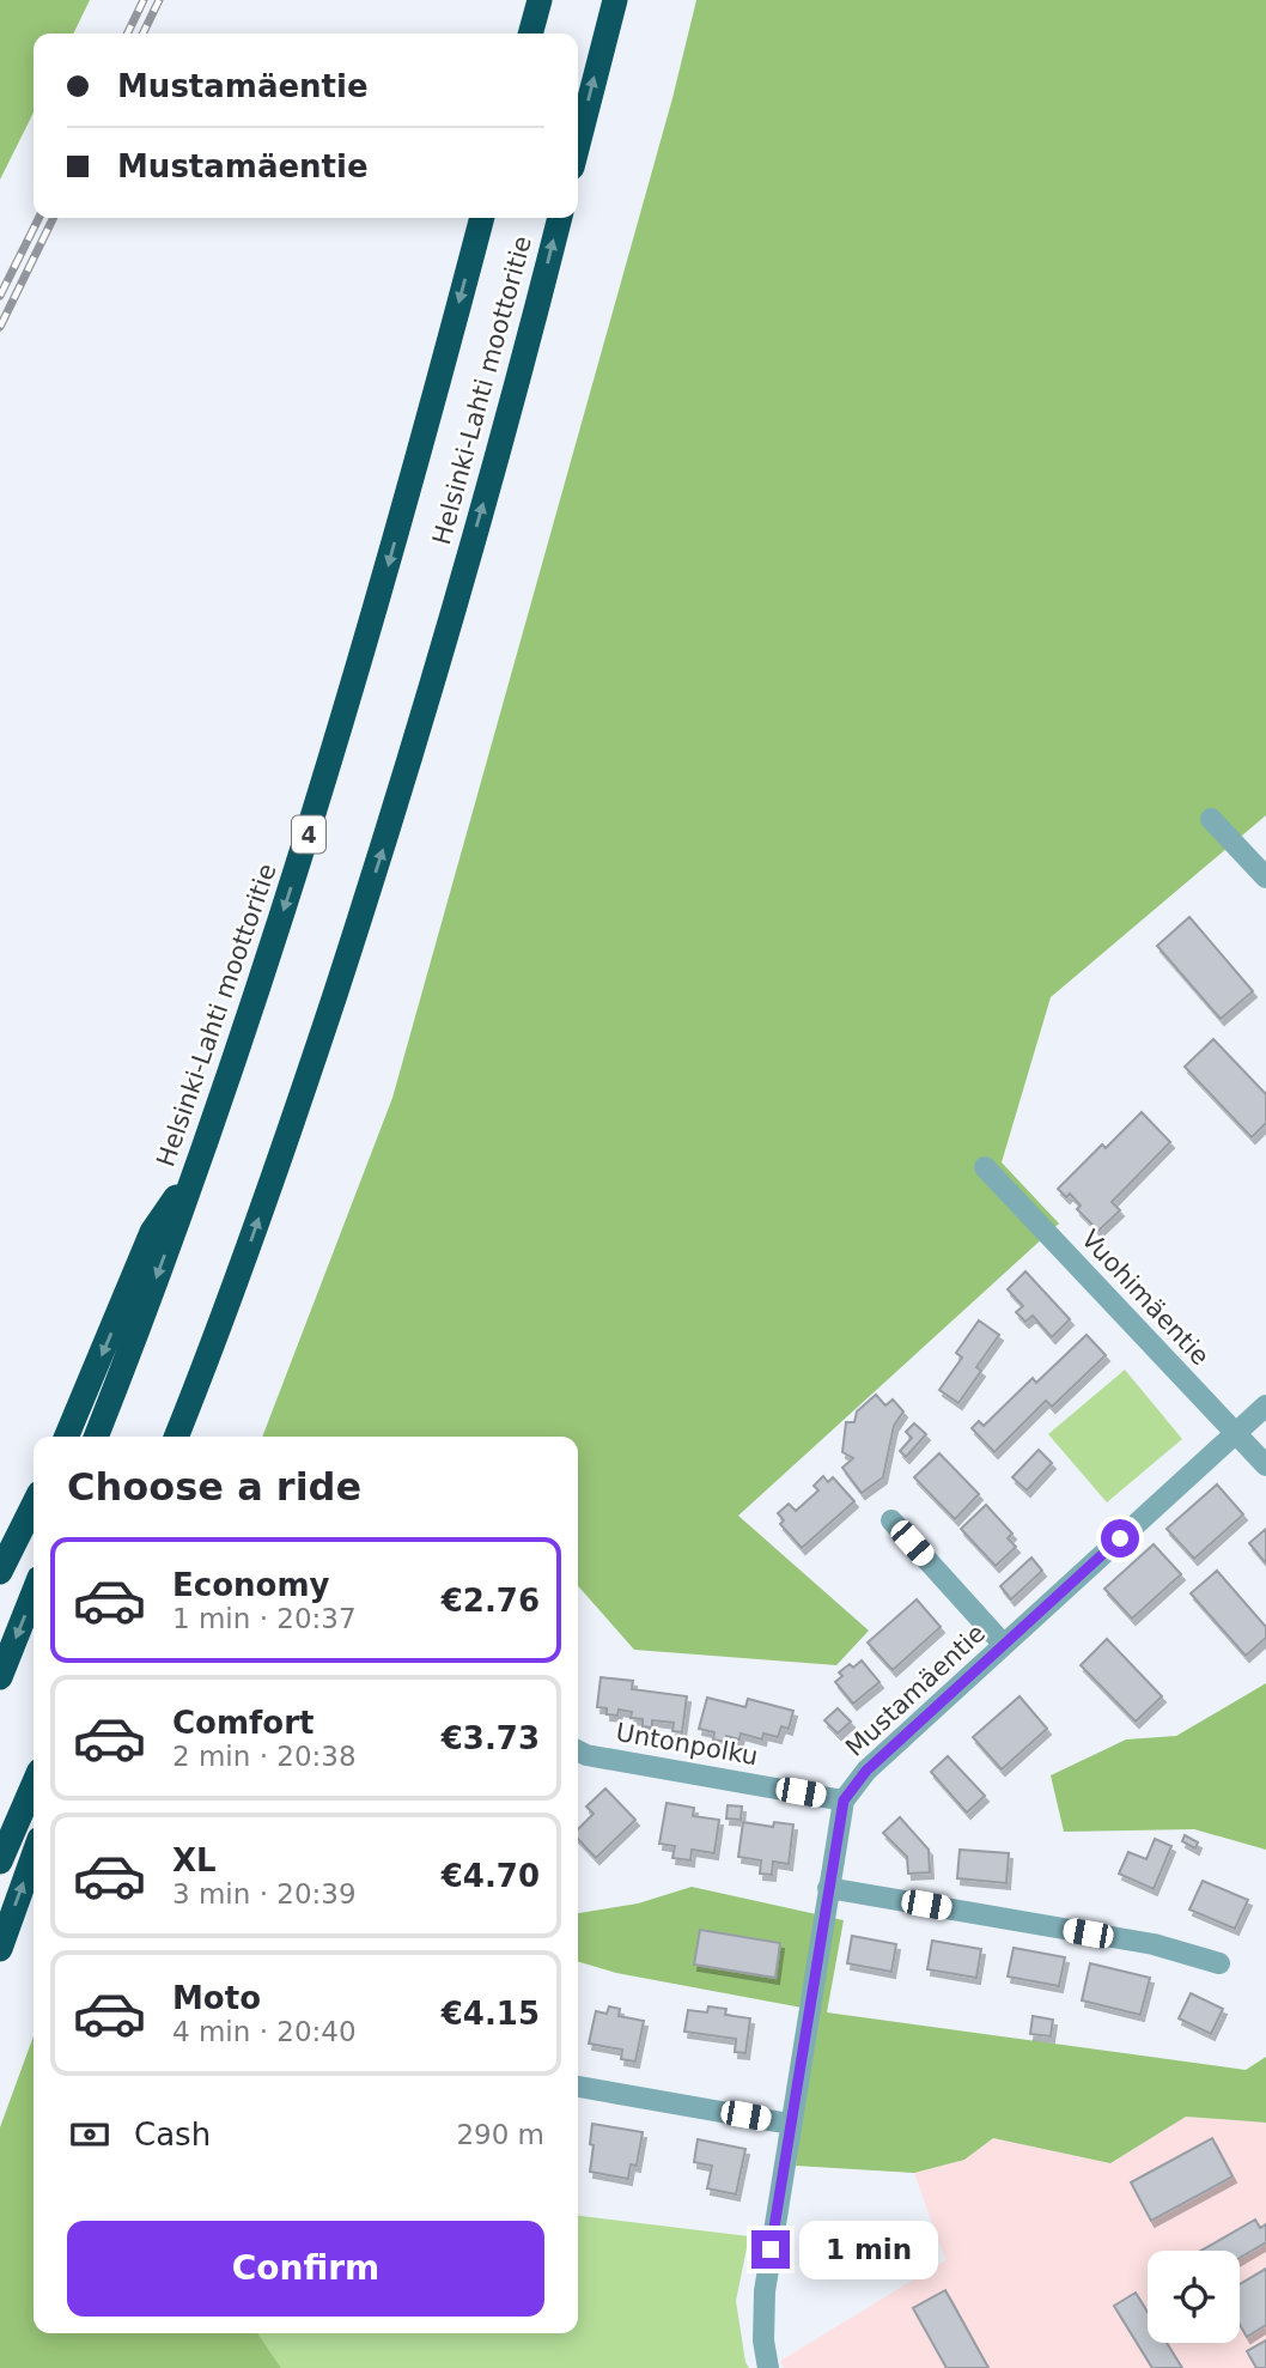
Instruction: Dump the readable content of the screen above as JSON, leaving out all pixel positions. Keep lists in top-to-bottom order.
{
  "streets": {
    "highway": ["Helsinki-Lahti moottoritie", "4"],
    "street": ["Vuohimäentie", "Mustamäentie", "Untonpolku"]
  },
  "crossings": [
    ["Vuohimäentie", "Mustamäentie"],
    ["Mustamäentie", "Untonpolku"]
  ],
  "page": {
    "banner": ["Mustamäentie", "Mustamäentie"],
    "heading": "Choose a ride",
    "list": [
      {
        "name": "Economy",
        "note": "1 min · 20:37",
        "value": "€2.76"
      },
      {
        "name": "Comfort",
        "note": "2 min · 20:38",
        "value": "€3.73"
      },
      {
        "name": "XL",
        "note": "3 min · 20:39",
        "value": "€4.70"
      },
      {
        "name": "Moto",
        "note": "4 min · 20:40",
        "value": "€4.15"
      }
    ],
    "pay": ["Cash", "290 m"],
    "buttons": "Confirm",
    "bubble": "1 min"
  }
}
